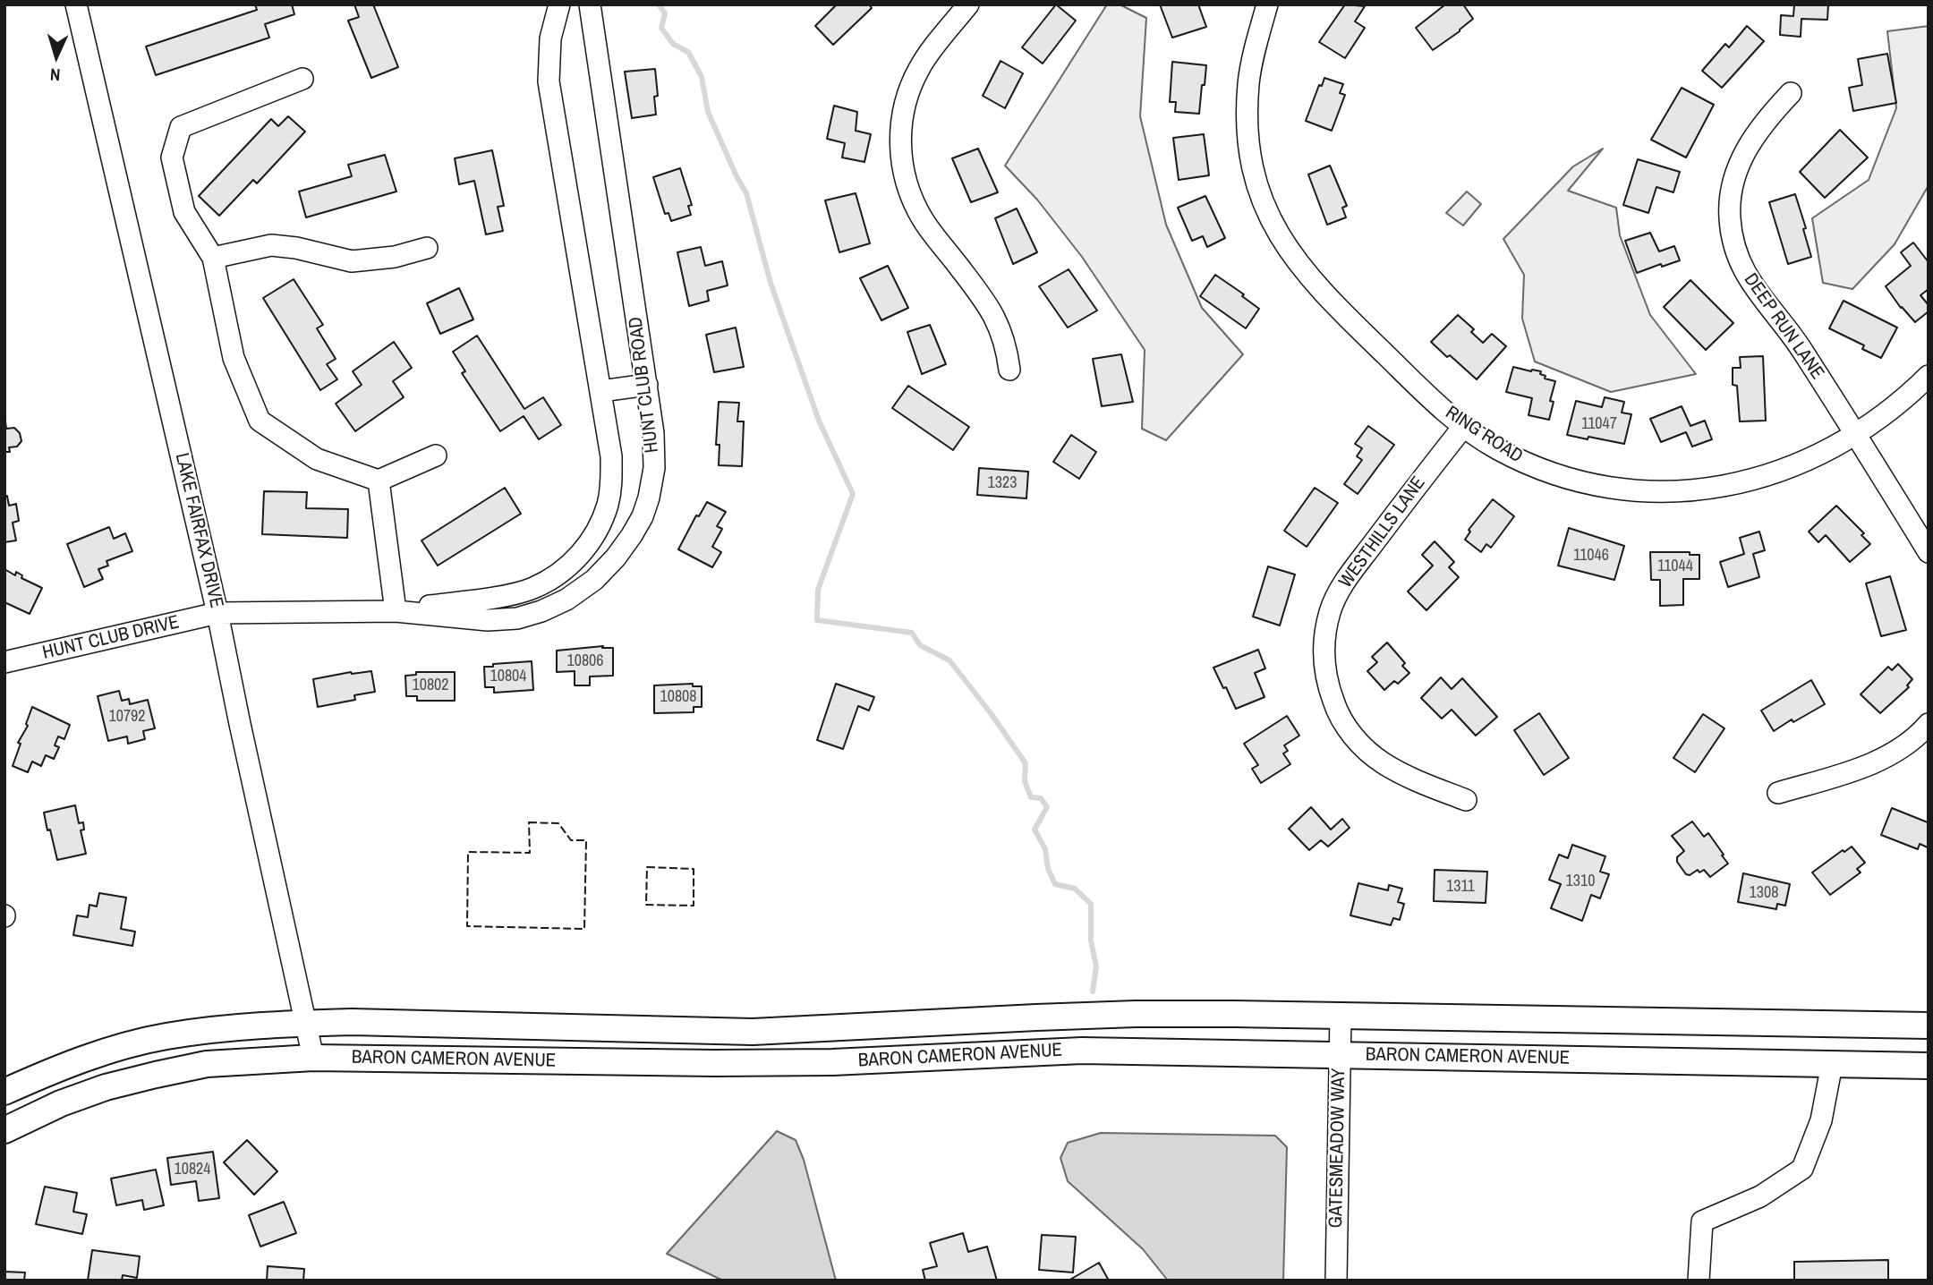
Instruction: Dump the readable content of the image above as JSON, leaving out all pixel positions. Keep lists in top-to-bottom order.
{
  "streets": {
    "main road": ["BARON CAMERON AVENUE"],
    "street": [
      "DEEP RUN LANE",
      "HUNT CLUB ROAD",
      "RING ROAD",
      "LAKE FAIRFAX DRIVE",
      "WESTHILLS LANE",
      "HUNT CLUB DRIVE",
      "GATESMEADOW WAY"
    ]
  },
  "crossings": [
    ["DEEP RUN LANE", "RING ROAD"],
    ["HUNT CLUB ROAD", "LAKE FAIRFAX DRIVE"],
    ["HUNT CLUB ROAD", "HUNT CLUB DRIVE"],
    ["RING ROAD", "WESTHILLS LANE"],
    ["LAKE FAIRFAX DRIVE", "HUNT CLUB DRIVE"],
    ["LAKE FAIRFAX DRIVE", "BARON CAMERON AVENUE"],
    ["BARON CAMERON AVENUE", "GATESMEADOW WAY"]
  ],
  "house_numbers": [
    "11047",
    "1323",
    "11046",
    "11044",
    "10806",
    "10804",
    "10802",
    "10808",
    "10792",
    "1310",
    "1311",
    "1308",
    "10824"
  ],
  "north": "bottom"
}
